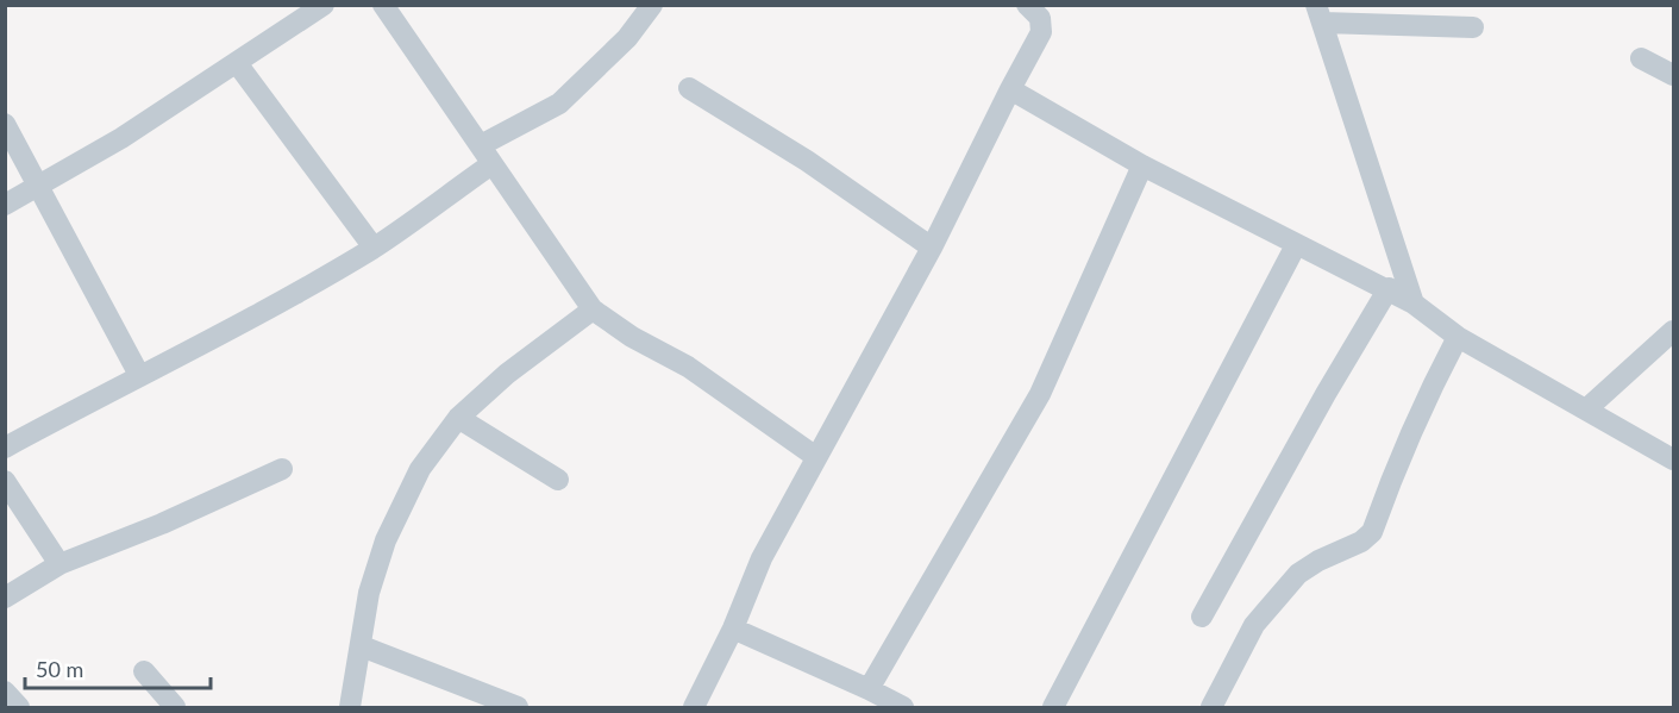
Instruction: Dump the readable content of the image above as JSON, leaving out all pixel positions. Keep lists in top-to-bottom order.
{
  "scale_bar": "50 m"
}
